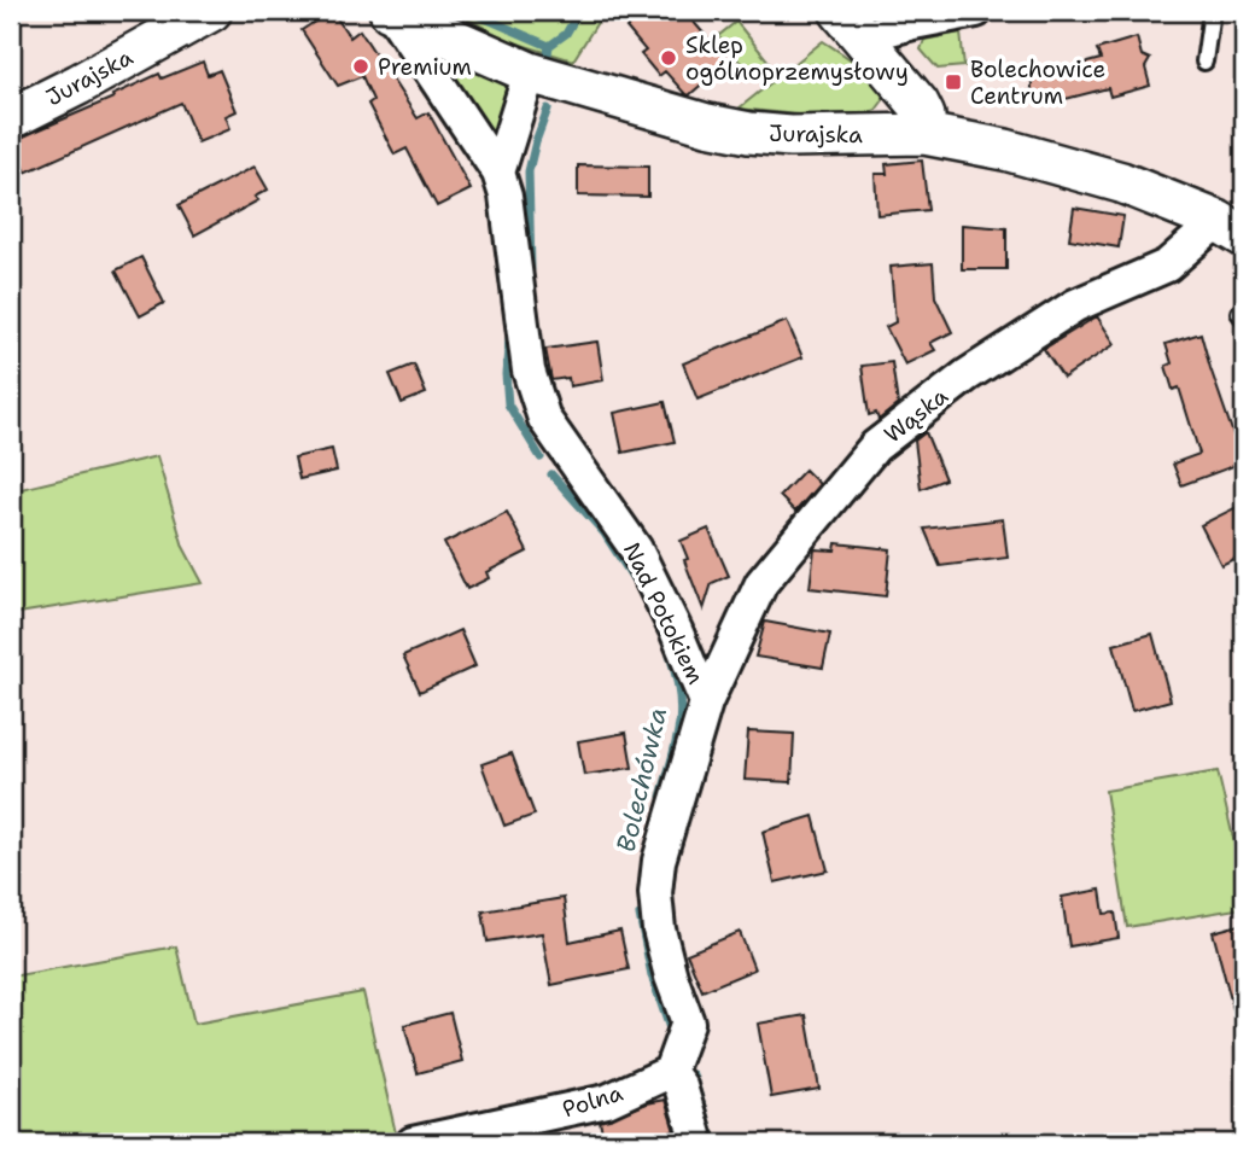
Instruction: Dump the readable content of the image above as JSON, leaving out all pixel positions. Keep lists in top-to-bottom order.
{
  "streets": {
    "street": [
      "Jurajska",
      "Wąska",
      "Nad Potokiem",
      "Polna"
    ]
  },
  "crossings": [
    ["Jurajska", "Wąska"],
    ["Jurajska", "Nad Potokiem"],
    ["Wąska", "Nad Potokiem"],
    ["Nad Potokiem", "Polna"]
  ],
  "water": ["Bolechówka"],
  "places": {
    "other": ["Sklep ogólnoprzemysłowy", "Premium"],
    "transit": ["Bolechowice Centrum"]
  }
}
